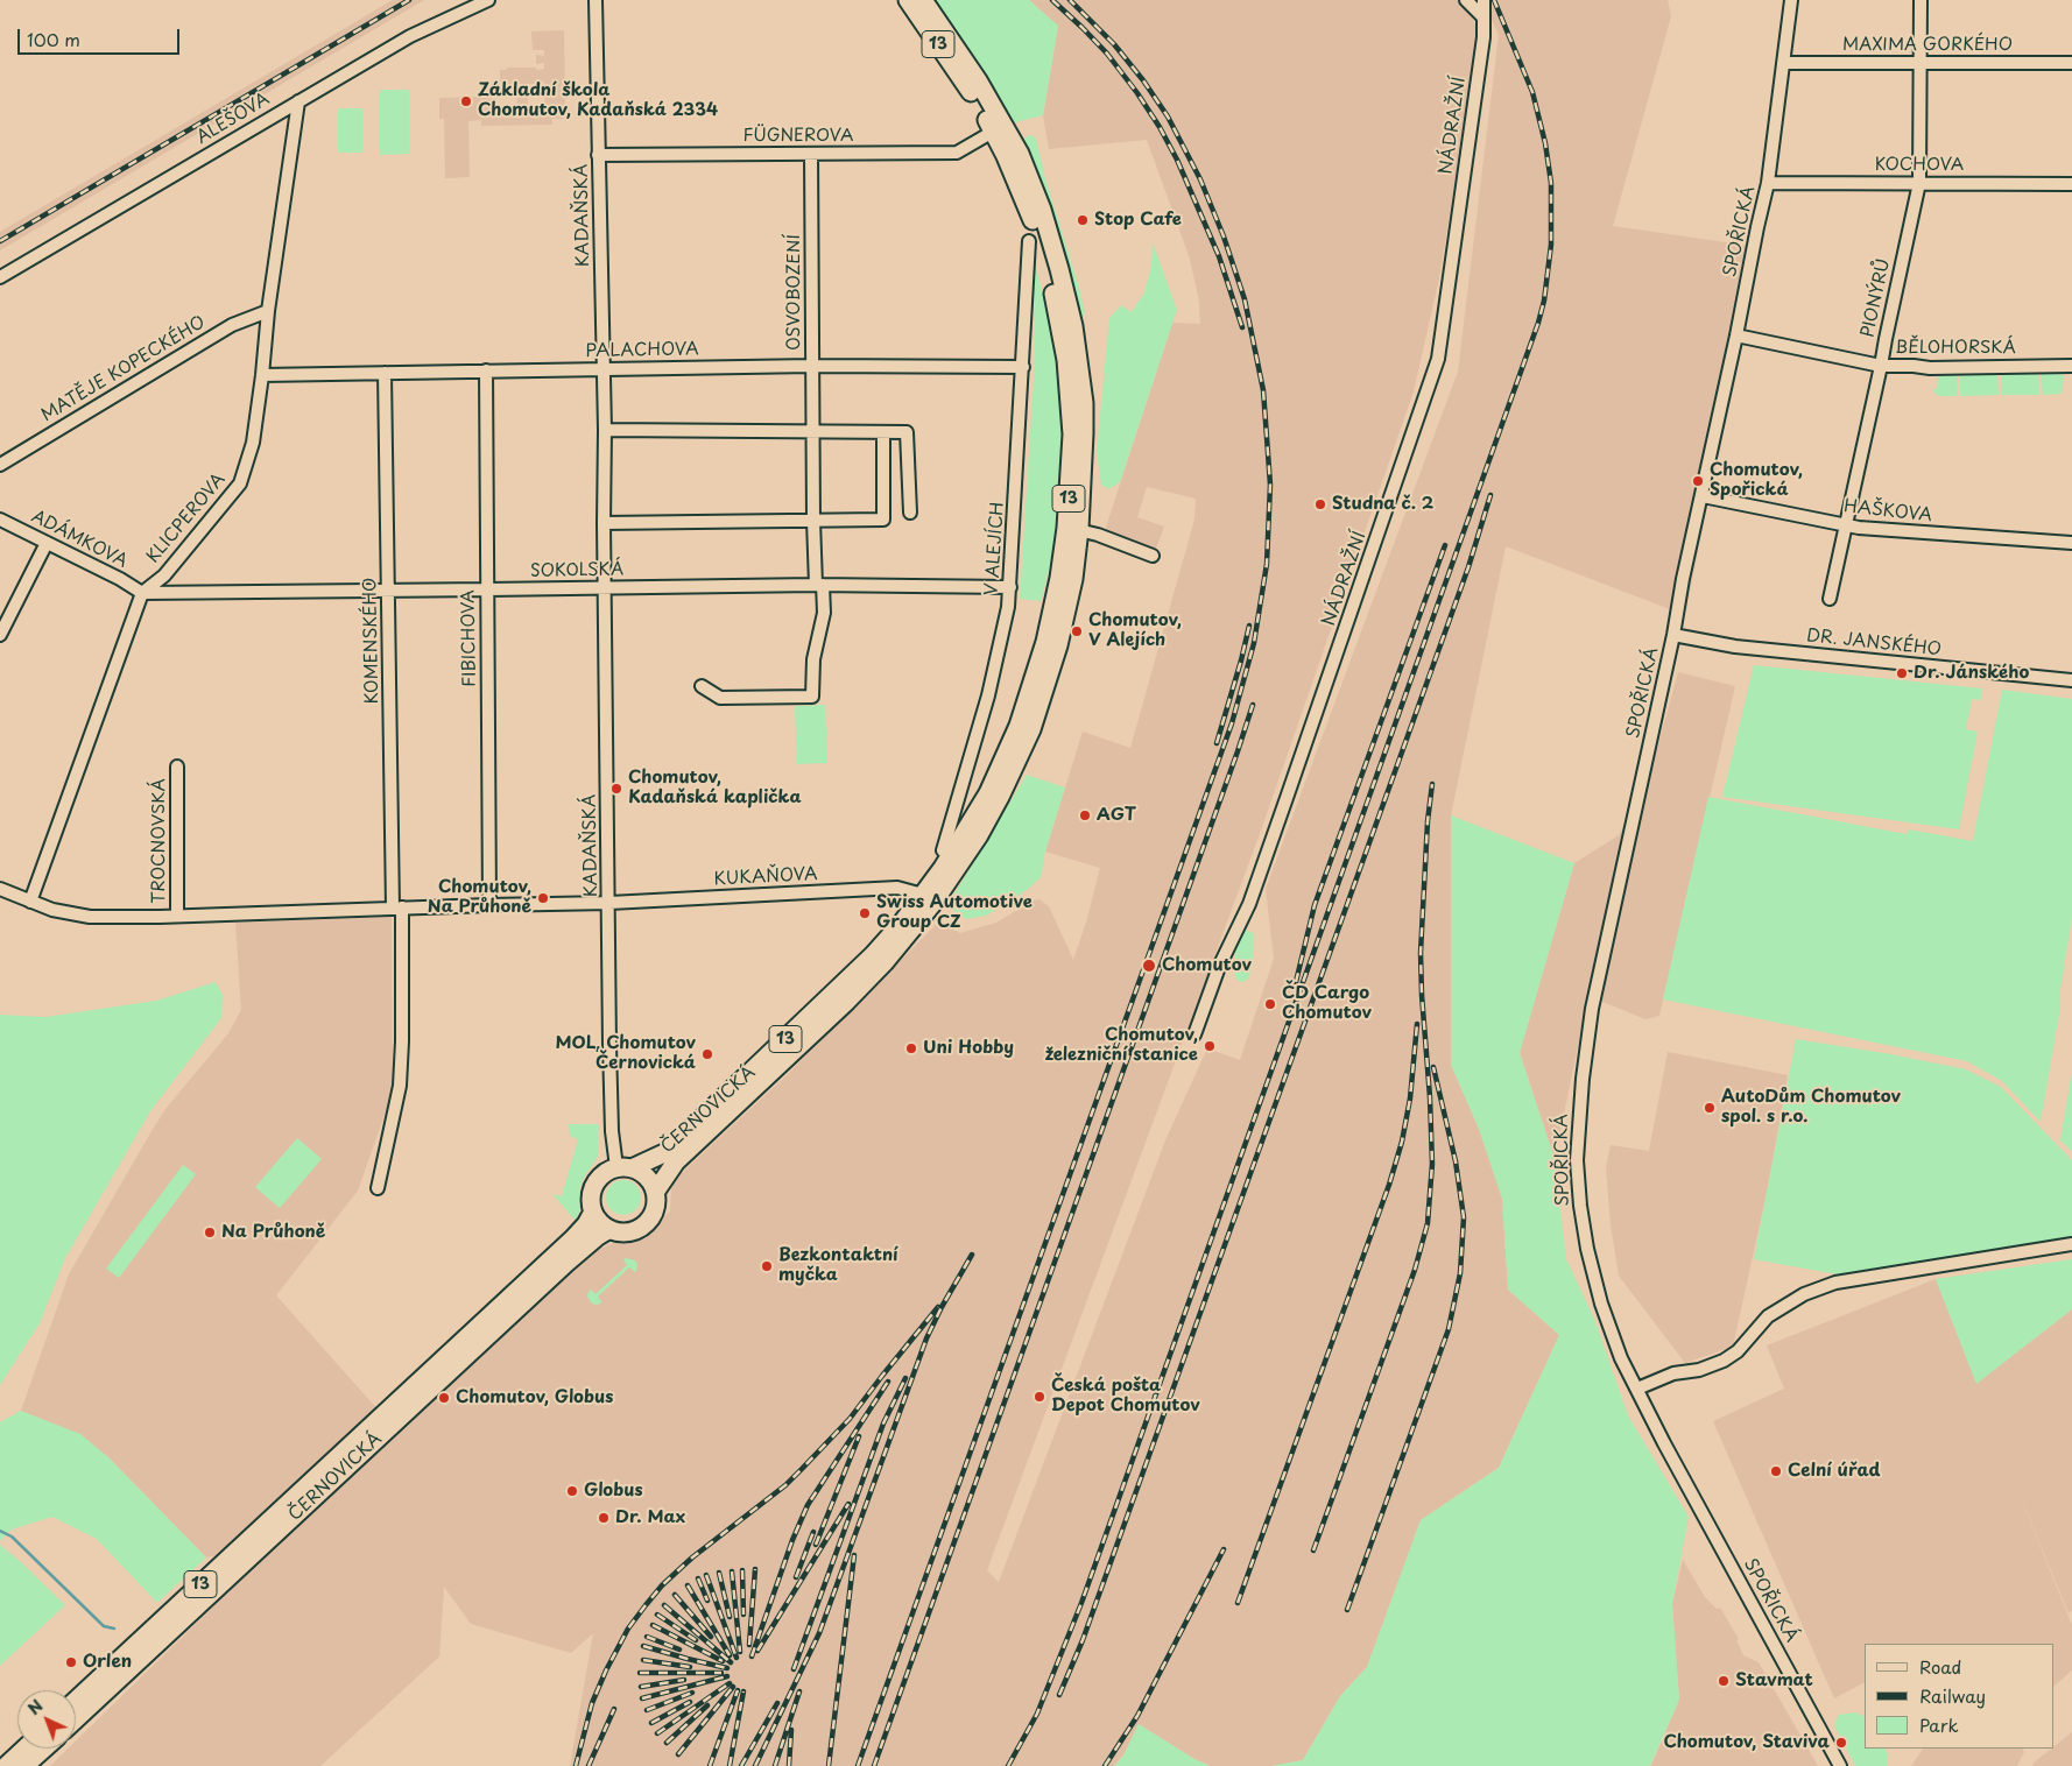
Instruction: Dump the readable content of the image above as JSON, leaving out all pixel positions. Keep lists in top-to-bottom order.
{
  "streets": {
    "highway": ["13", "ČERNOVICKÁ"],
    "street": [
      "MAXIMA GORKÉHO",
      "ALEŠOVA",
      "NÁDRAŽNÍ",
      "FÜGNEROVA",
      "KOCHOVA",
      "KADAŇSKÁ",
      "SPOŘICKÁ",
      "OSVOBOZENÍ",
      "PIONÝRŮ",
      "BĚLOHORSKÁ",
      "PALACHOVA",
      "MATĚJE KOPECKÉHO",
      "HAŠKOVA",
      "KLICPEROVA",
      "ADÁMKOVA",
      "V ALEJÍCH",
      "SOKOLSKÁ",
      "FIBICHOVA",
      "KOMENSKÉHO",
      "DR. JANSKÉHO",
      "TROCNOVSKÁ",
      "KUKAŇOVA"
    ]
  },
  "crossings": [
    ["13", "FÜGNEROVA"],
    ["13", "KUKAŇOVA"],
    ["13", "ČERNOVICKÁ"],
    ["MAXIMA GORKÉHO", "SPOŘICKÁ"],
    ["MAXIMA GORKÉHO", "PIONÝRŮ"],
    ["ALEŠOVA", "KLICPEROVA"],
    ["FÜGNEROVA", "KADAŇSKÁ"],
    ["FÜGNEROVA", "OSVOBOZENÍ"],
    ["KOCHOVA", "SPOŘICKÁ"],
    ["KOCHOVA", "PIONÝRŮ"],
    ["KADAŇSKÁ", "PALACHOVA"],
    ["KADAŇSKÁ", "SOKOLSKÁ"],
    ["KADAŇSKÁ", "KUKAŇOVA"],
    ["KADAŇSKÁ", "ČERNOVICKÁ"],
    ["SPOŘICKÁ", "BĚLOHORSKÁ"],
    ["SPOŘICKÁ", "HAŠKOVA"],
    ["SPOŘICKÁ", "DR. JANSKÉHO"],
    ["OSVOBOZENÍ", "PALACHOVA"],
    ["OSVOBOZENÍ", "SOKOLSKÁ"],
    ["PIONÝRŮ", "BĚLOHORSKÁ"],
    ["PIONÝRŮ", "HAŠKOVA"],
    ["PALACHOVA", "KLICPEROVA"],
    ["PALACHOVA", "V ALEJÍCH"],
    ["PALACHOVA", "FIBICHOVA"],
    ["PALACHOVA", "KOMENSKÉHO"],
    ["MATĚJE KOPECKÉHO", "KLICPEROVA"],
    ["KLICPEROVA", "ADÁMKOVA"],
    ["KLICPEROVA", "SOKOLSKÁ"],
    ["ADÁMKOVA", "SOKOLSKÁ"],
    ["V ALEJÍCH", "SOKOLSKÁ"],
    ["SOKOLSKÁ", "FIBICHOVA"],
    ["SOKOLSKÁ", "KOMENSKÉHO"],
    ["KUKAŇOVA", "ČERNOVICKÁ"]
  ],
  "places": [
    "Základní škola Chomutov, Kadaňská 2334",
    "Stop Cafe",
    "Chomutov, Spořická",
    "Studna č. 2",
    "Chomutov, V Alejích",
    "Dr. Jánského",
    "Chomutov, Kadaňská kaplička",
    "AGT",
    "Chomutov, Na Průhoně",
    "Swiss Automotive Group CZ",
    "Chomutov",
    "ČD Cargo Chomutov",
    "Chomutov, železniční stanice",
    "Uni Hobby",
    "MOL, Chomutov Černovická",
    "AutoDům Chomutov spol. s r.o.",
    "Na Průhoně",
    "Bezkontaktní myčka",
    "Česká pošta Depot Chomutov",
    "Chomutov, Globus",
    "Celní úřad",
    "Globus",
    "Dr. Max",
    "Orlen",
    "Stavmat",
    "Chomutov, Staviva"
  ],
  "legend": ["Road", "Railway", "Park"],
  "scale_bar": "100 m",
  "north": "top left"
}
